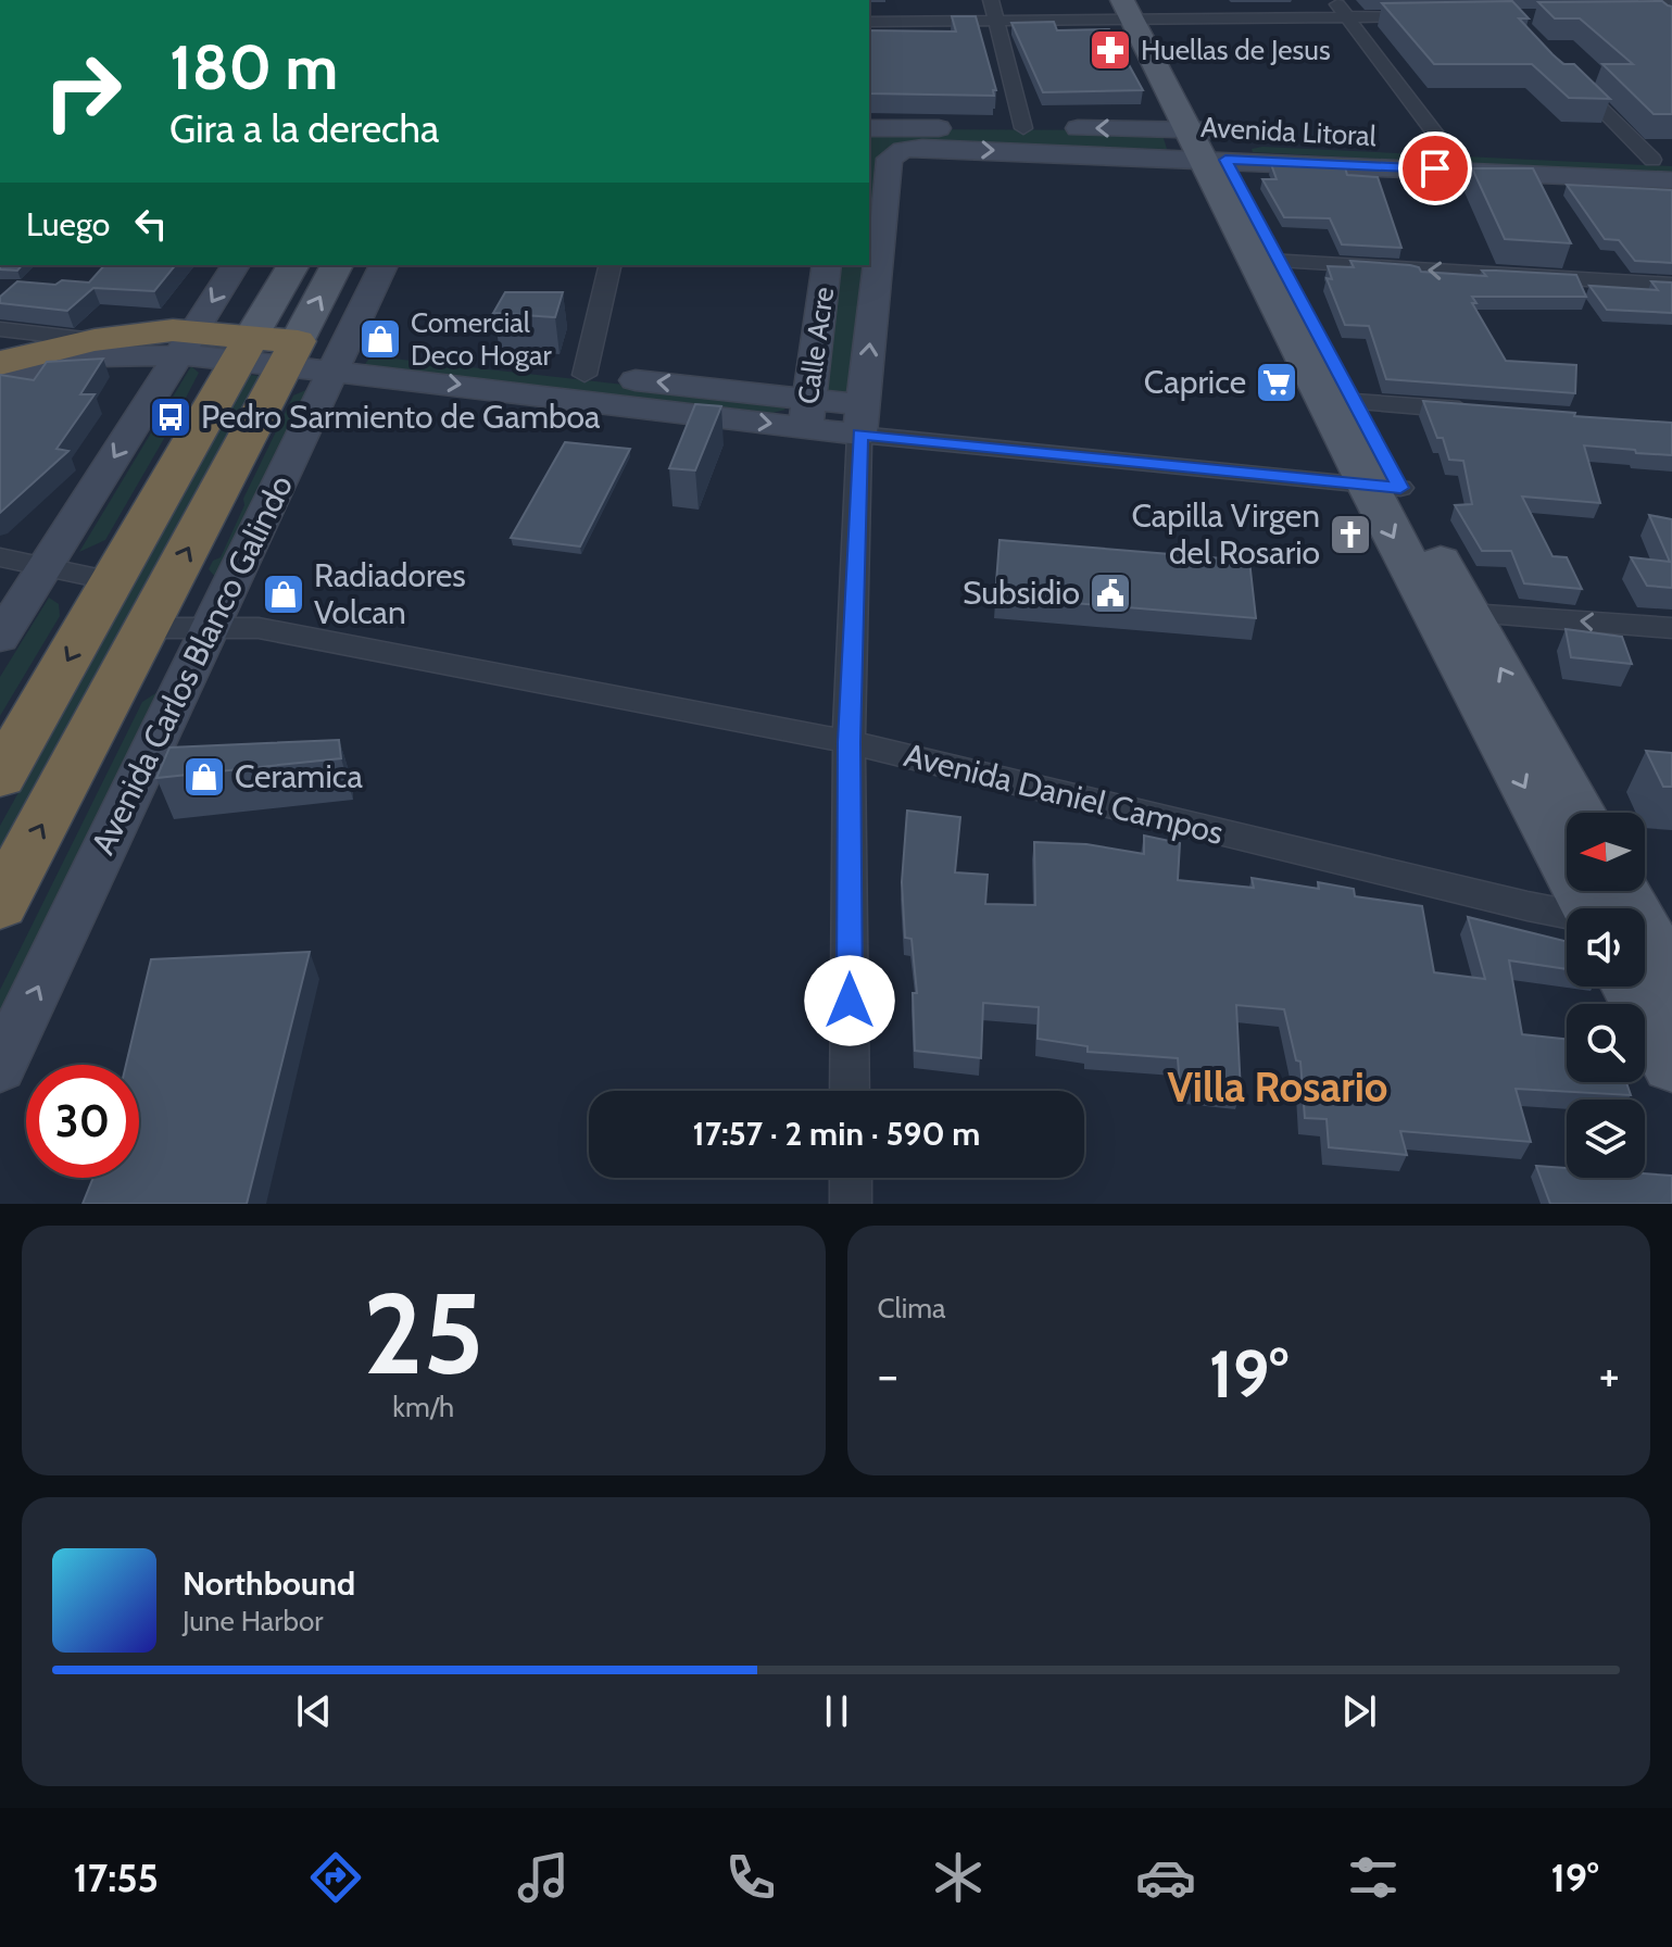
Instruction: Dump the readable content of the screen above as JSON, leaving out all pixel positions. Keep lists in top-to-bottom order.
{
  "streets": {
    "highway": ["Avenida Carlos Blanco Galindo"],
    "street": ["Avenida Litoral", "Calle Acre", "Avenida Daniel Campos"]
  },
  "crossings": [
    ["Avenida Litoral", "Calle Acre"],
    ["Calle Acre", "Avenida Daniel Campos"],
    ["Avenida Carlos Blanco Galindo", "Avenida Daniel Campos"]
  ],
  "one_way": ["Avenida Carlos Blanco Galindo"],
  "districts": ["Villa Rosario"],
  "places": {
    "pharmacy": ["Huellas de Jesus"],
    "shop": ["Comercial Deco Hogar", "Radiadores Volcan", "Ceramica"],
    "supermarket": ["Caprice"],
    "bus stop": ["Pedro Sarmiento de Gamboa"],
    "church": ["Capilla Virgen del Rosario"],
    "public building": ["Subsidio"]
  },
  "north": "left",
  "page": {
    "turn": ["180 m", "Gira a la derecha"],
    "then": "Luego",
    "limit": "30",
    "trip": "17:57 · 2 min · 590 m",
    "tile": [
      ["25", "km/h"],
      "Clima"
    ],
    "heat": ["−", "19°", "+"],
    "song": ["Northbound", "June Harbor"],
    "tabs": ["17:55", "19°"]
  }
}
